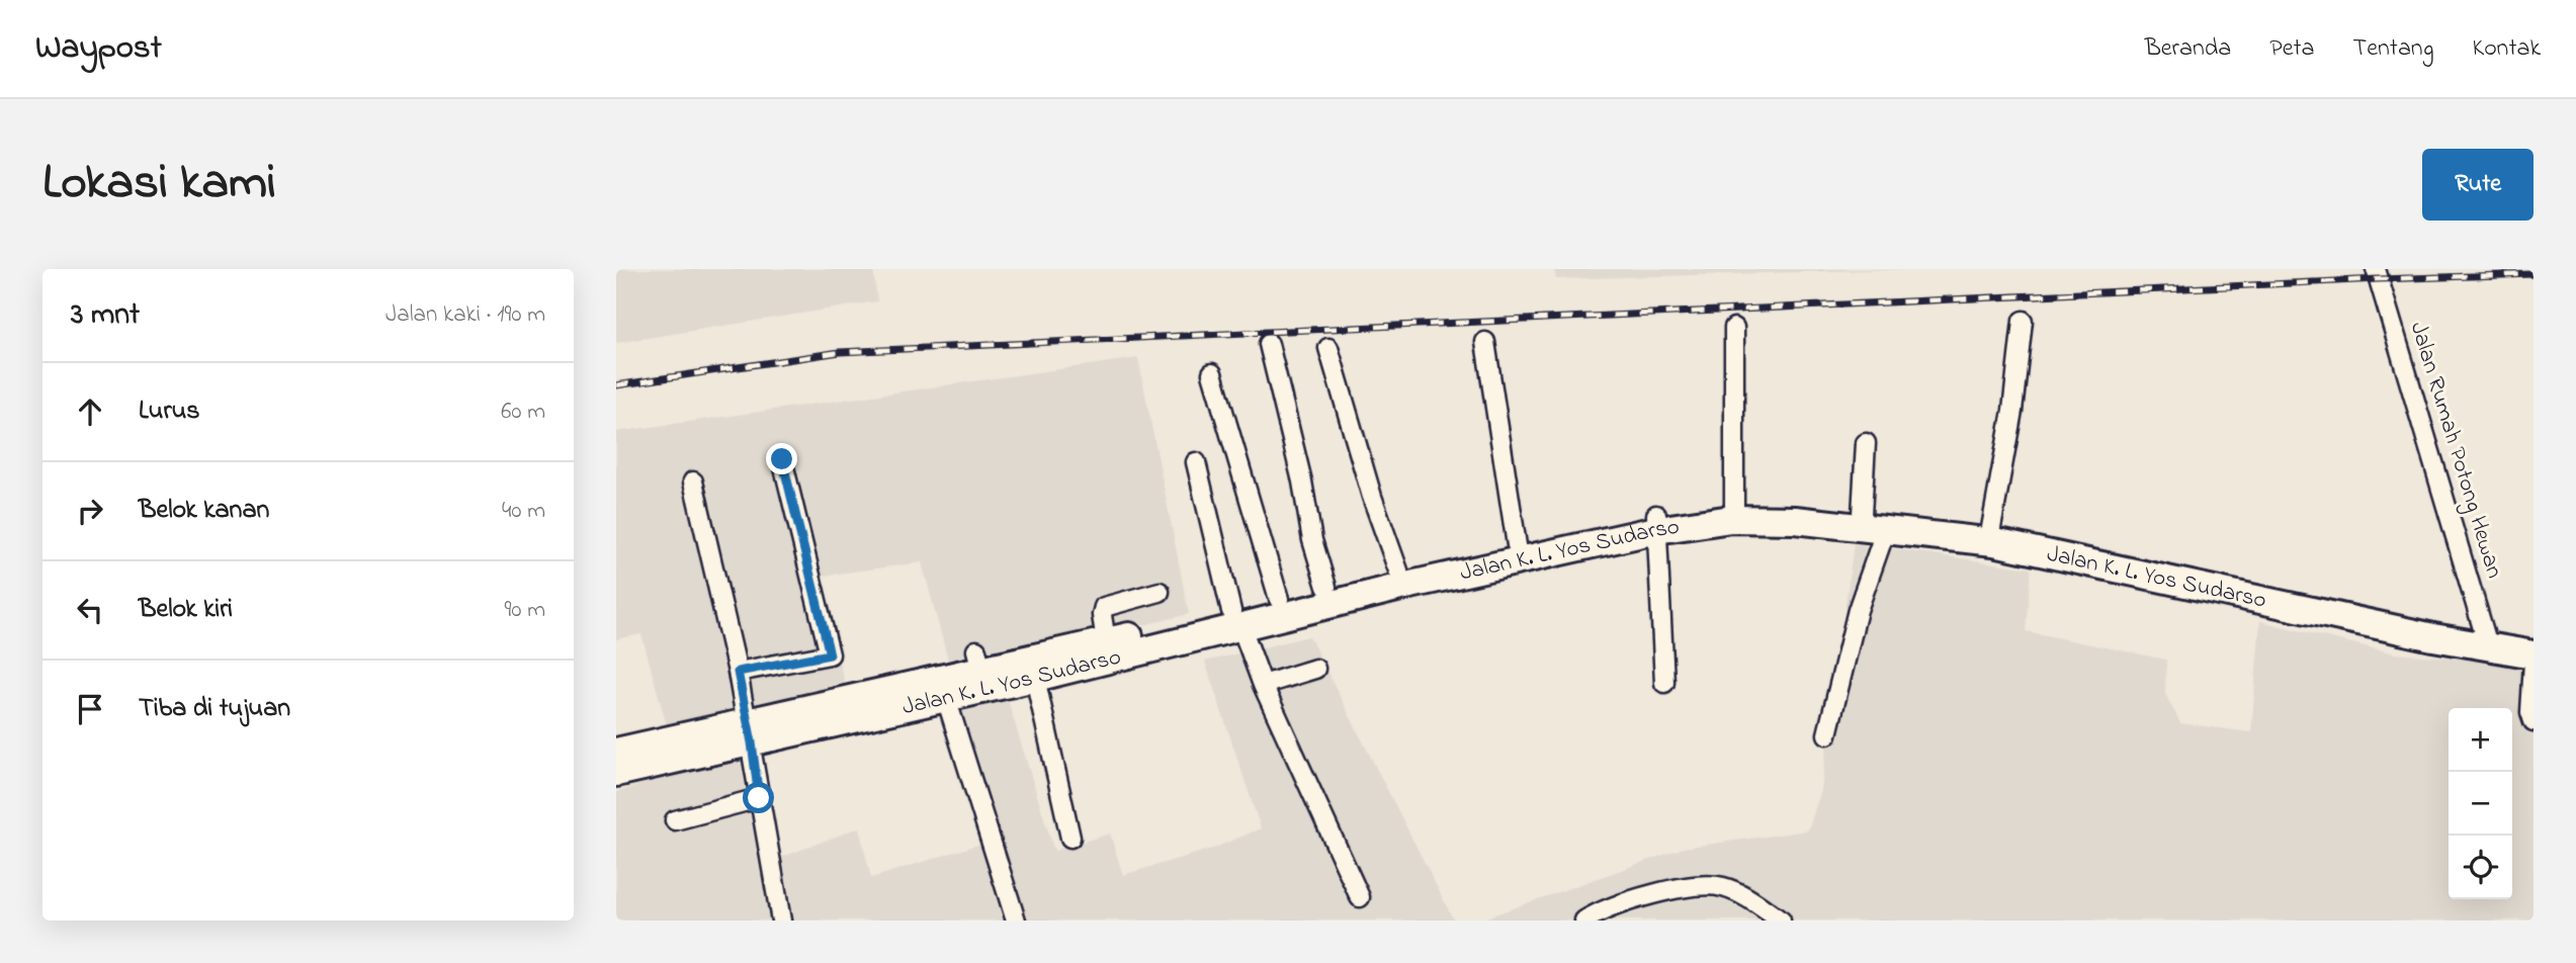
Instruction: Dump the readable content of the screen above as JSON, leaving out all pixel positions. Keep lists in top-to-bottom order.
{
  "streets": {
    "highway": ["Jalan K. L. Yos Sudarso"],
    "street": ["Jalan Rumah Potong Hewan"]
  },
  "crossings": [
    ["Jalan Rumah Potong Hewan", "Jalan K. L. Yos Sudarso"]
  ],
  "page": {
    "header": "Waypost",
    "nav": [
      "Beranda",
      "Peta",
      "Tentang",
      "Kontak"
    ],
    "title": "Lokasi kami",
    "buttons": "Rute",
    "heading": ["3 mnt", "Jalan kaki · 190 m"],
    "list": [
      ["Lurus", "60 m"],
      ["Belok kanan", "40 m"],
      ["Belok kiri", "90 m"],
      "Tiba di tujuan"
    ],
    "map_buttons": ["+", "−"]
  }
}
